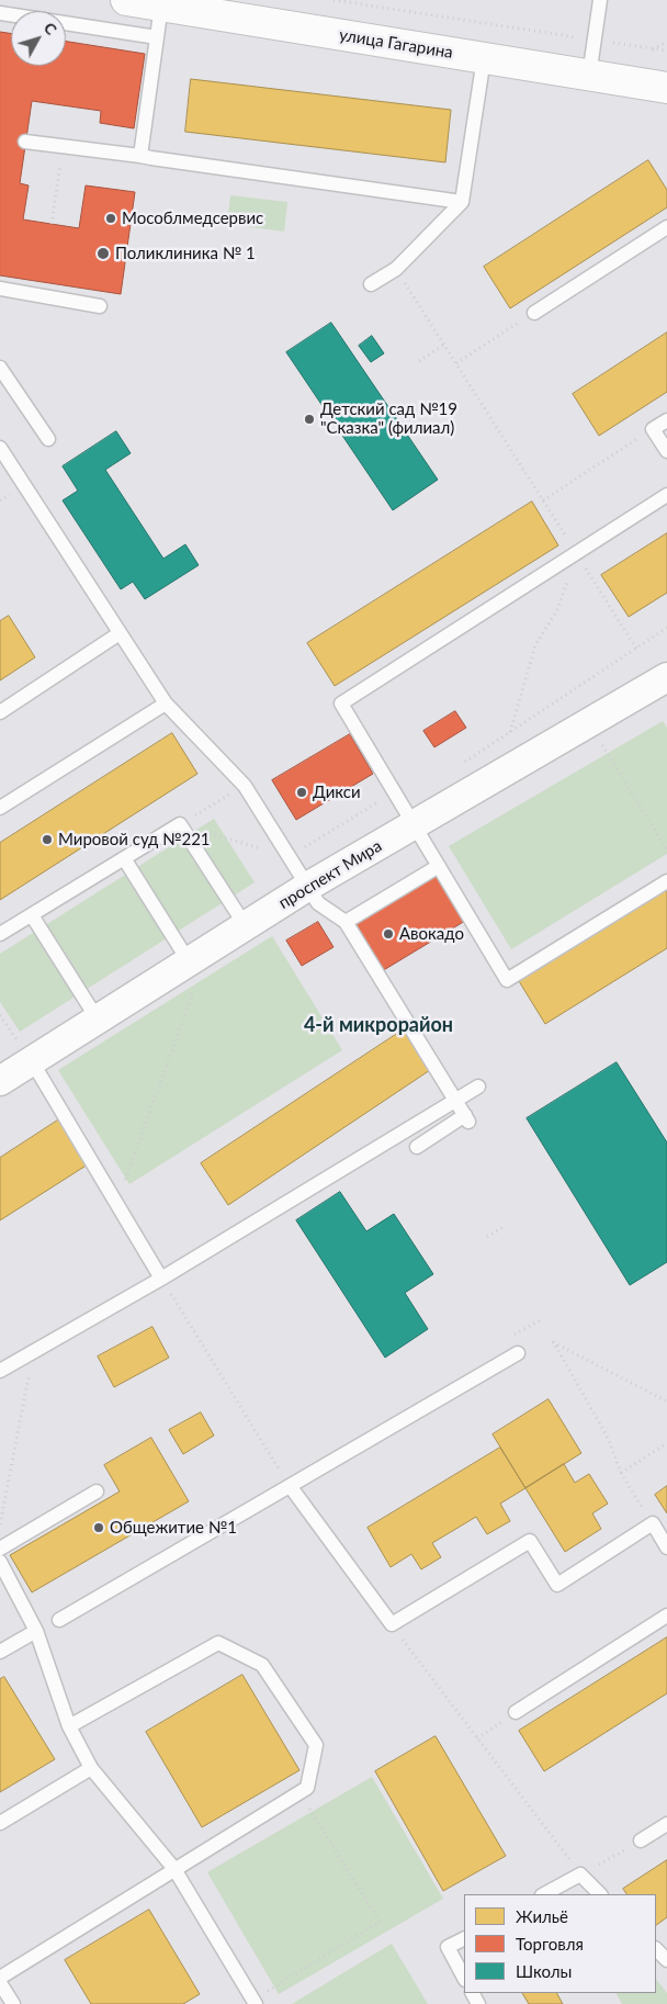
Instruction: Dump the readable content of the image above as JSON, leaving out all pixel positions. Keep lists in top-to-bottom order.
{
  "streets": {
    "street": ["улица Гагарина", "проспект Мира"]
  },
  "districts": ["4-й микрорайон"],
  "places": [
    "Мособлмедсервис",
    "Поликлиника № 1",
    "Детский сад №19 \"Сказка\" (филиал)",
    "Дикси",
    "Мировой суд №221",
    "Авокадо",
    "Общежитие №1"
  ],
  "legend": ["Жильё", "Торговля", "Школы"],
  "north": "top right"
}
